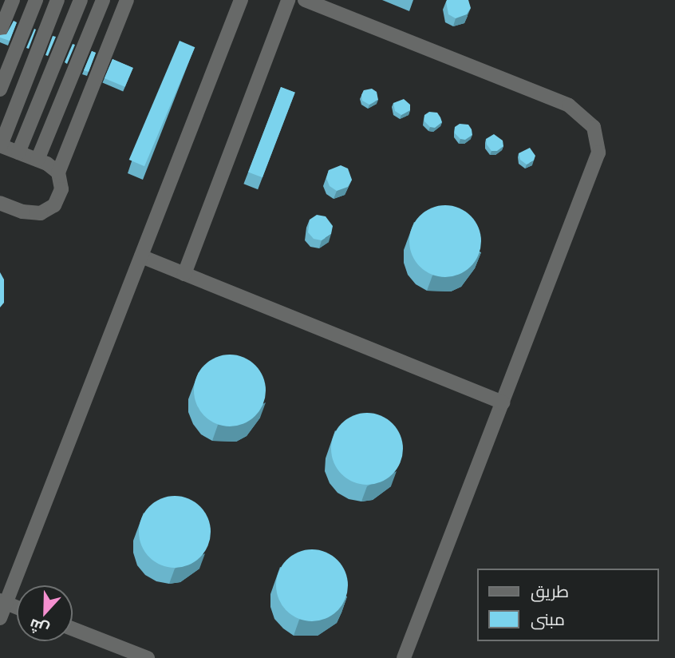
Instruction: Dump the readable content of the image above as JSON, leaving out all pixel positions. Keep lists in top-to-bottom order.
{
  "legend": ["طريق", "مبنى"],
  "north": "bottom"
}
